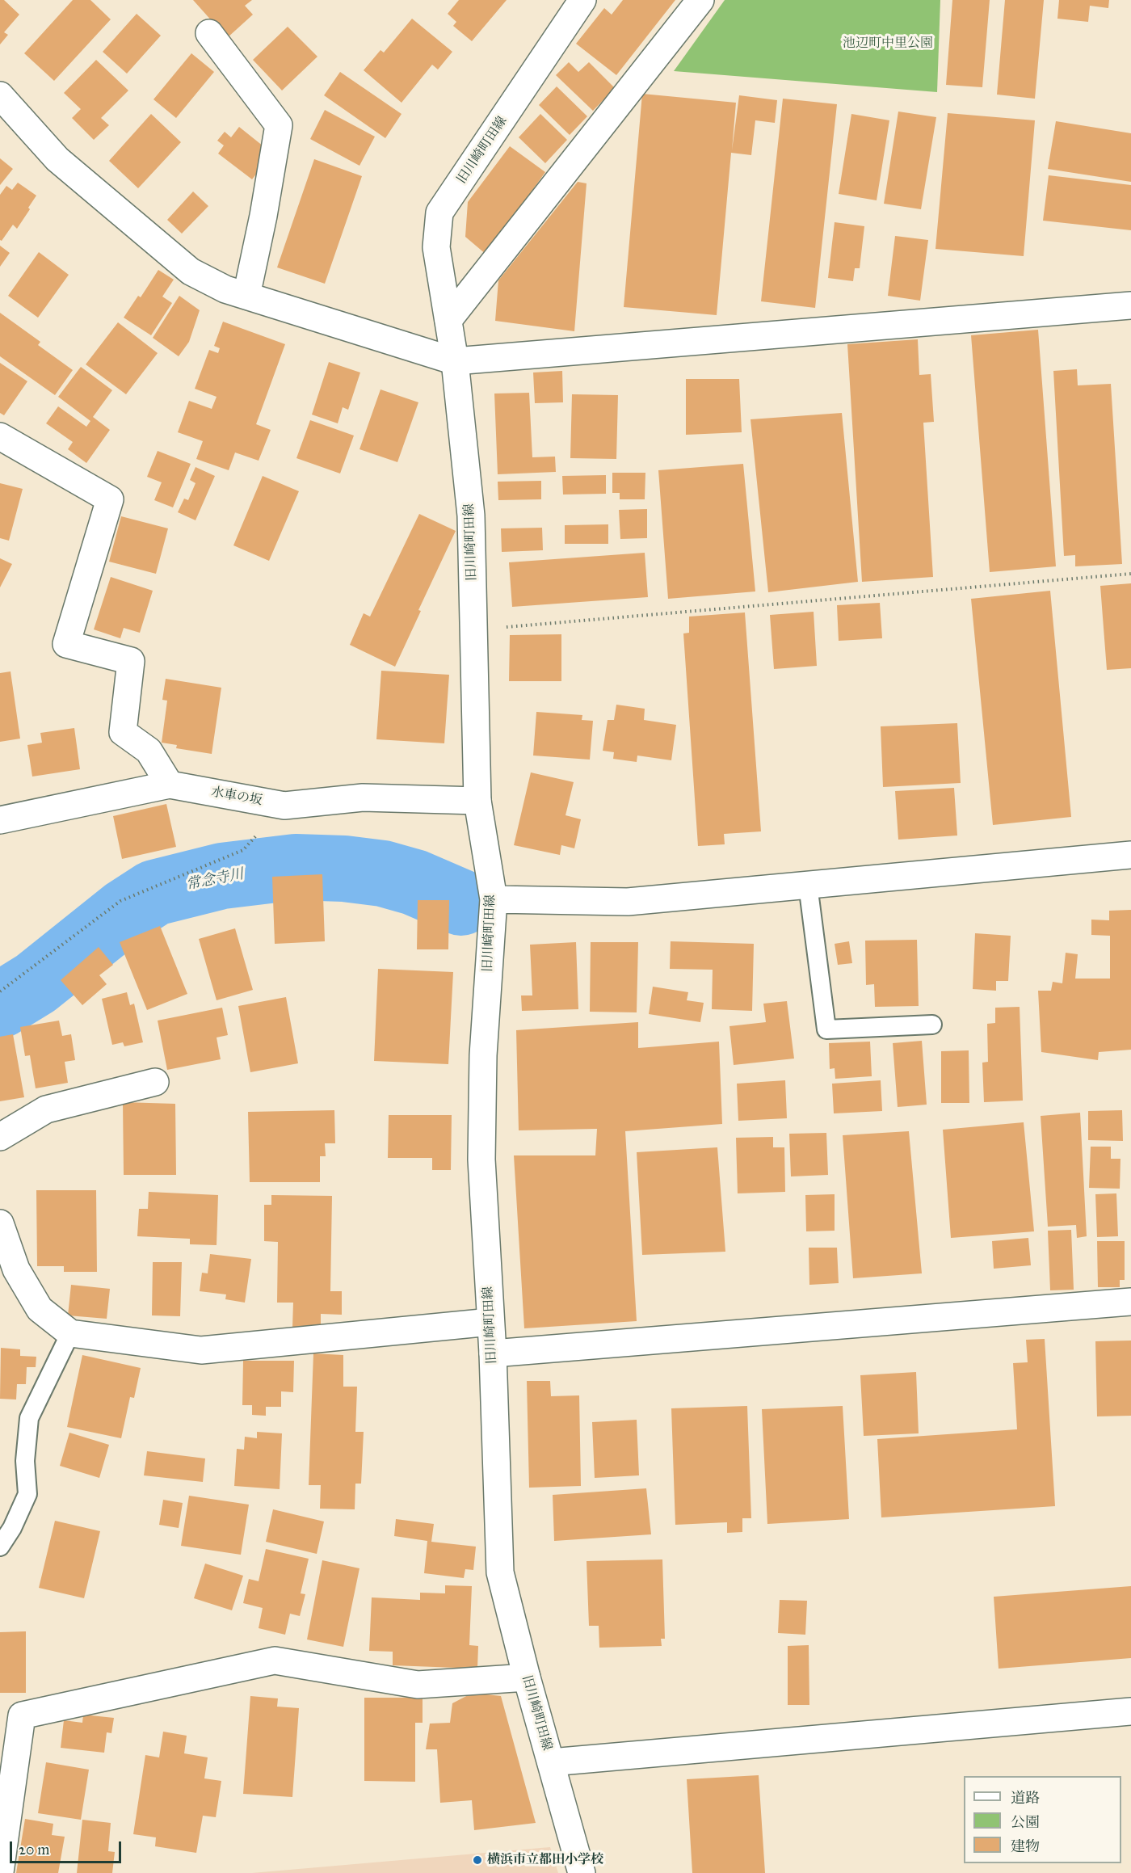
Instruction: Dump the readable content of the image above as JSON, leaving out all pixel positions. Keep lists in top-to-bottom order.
{
  "streets": {
    "street": ["旧川崎町田線", "水車の坂"]
  },
  "crossings": [
    ["旧川崎町田線", "水車の坂"]
  ],
  "water": ["常念寺川"],
  "parks": ["池辺町中里公園"],
  "places": ["横浜市立都田小学校"],
  "legend": ["道路", "公園", "建物"],
  "scale_bar": "20 m"
}
